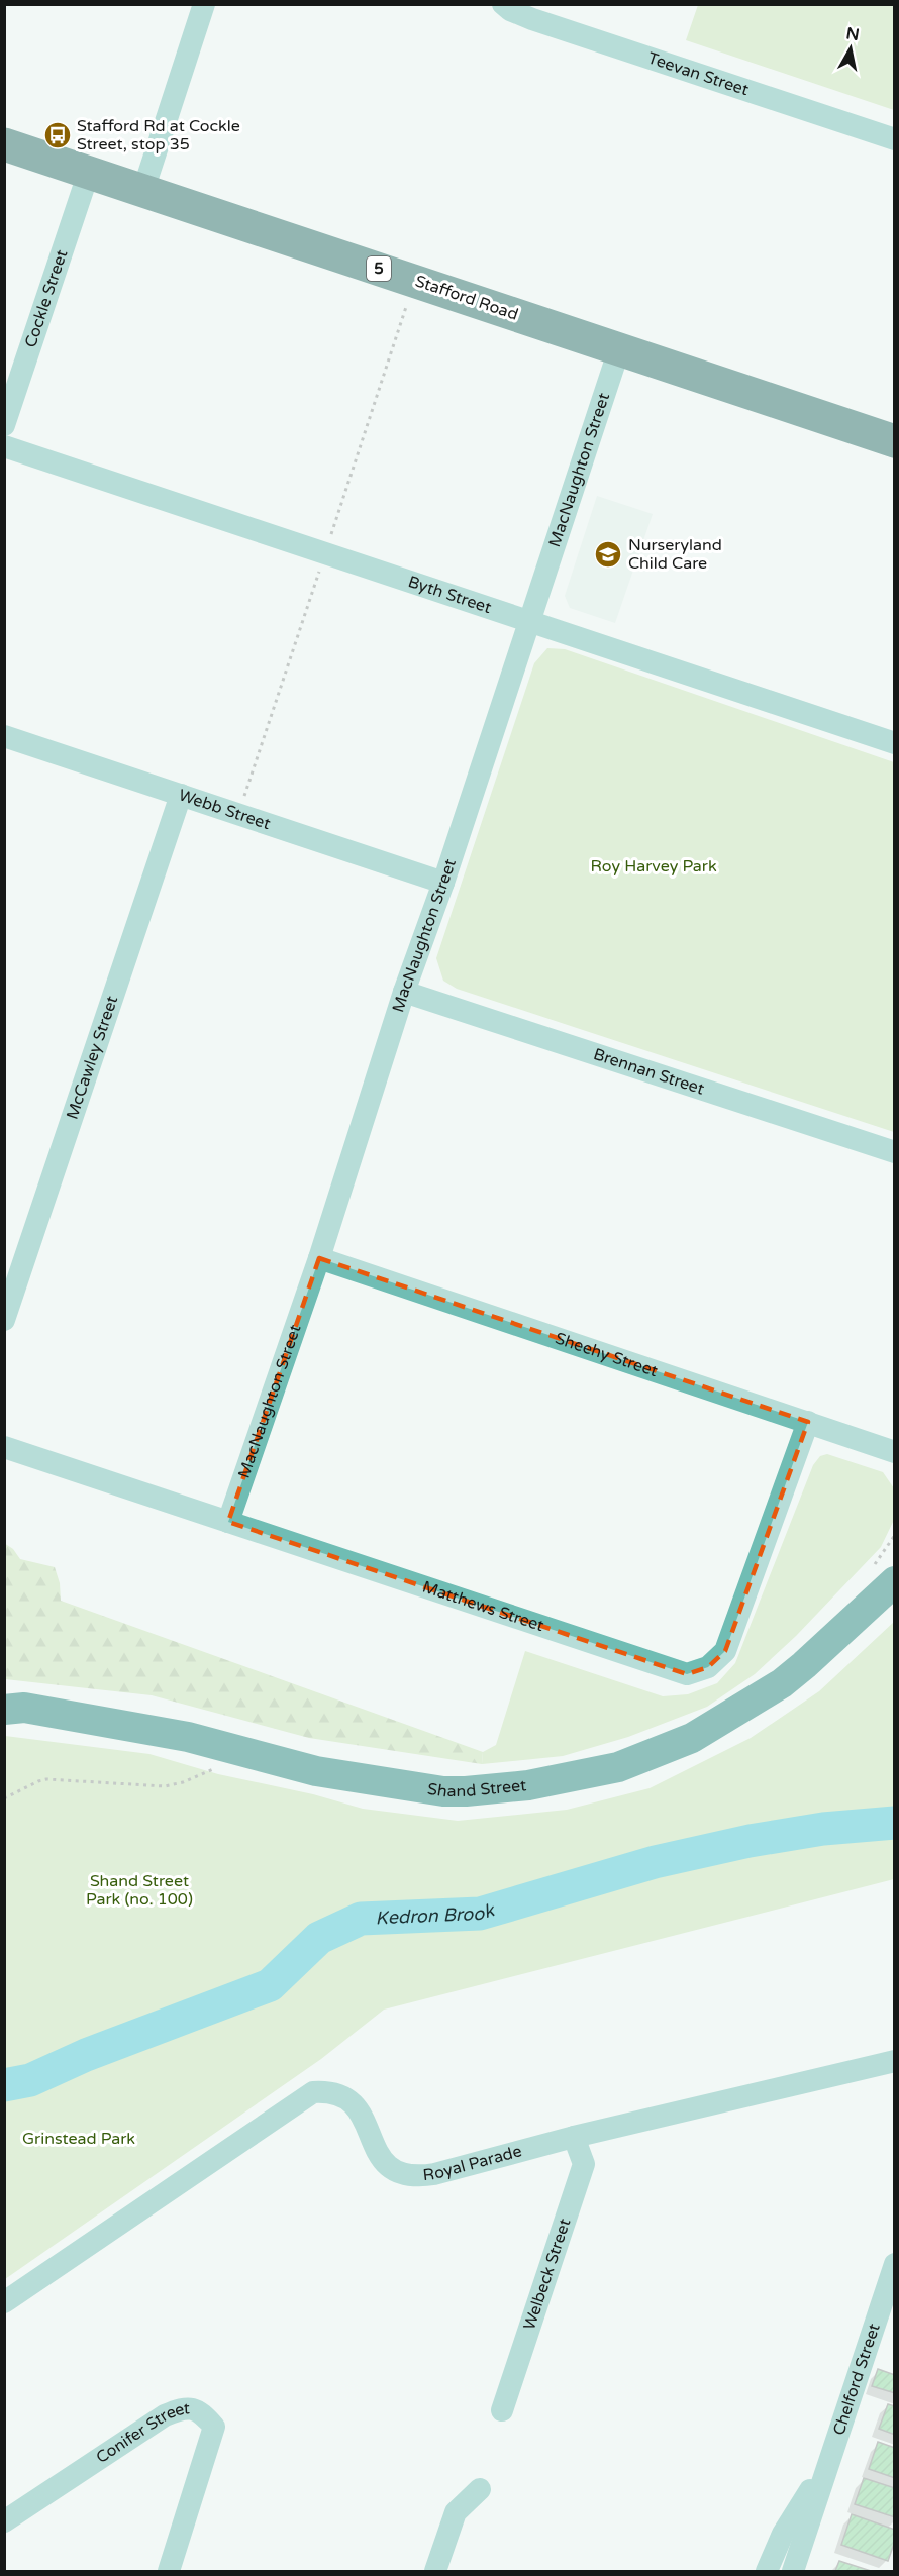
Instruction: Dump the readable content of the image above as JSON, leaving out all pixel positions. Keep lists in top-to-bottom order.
{
  "streets": {
    "highway": ["5", "Stafford Road"],
    "main road": ["Shand Street"],
    "street": [
      "Teevan Street",
      "Cockle Street",
      "MacNaughton Street",
      "Byth Street",
      "Webb Street",
      "McCawley Street",
      "Brennan Street",
      "Sheehy Street",
      "Matthews Street",
      "Royal Parade",
      "Welbeck Street",
      "Chelford Street",
      "Conifer Street"
    ]
  },
  "crossings": [
    ["Stafford Road", "Cockle Street"],
    ["Stafford Road", "MacNaughton Street"],
    ["MacNaughton Street", "Byth Street"],
    ["MacNaughton Street", "Webb Street"],
    ["MacNaughton Street", "Brennan Street"],
    ["MacNaughton Street", "Sheehy Street"],
    ["MacNaughton Street", "Matthews Street"],
    ["Webb Street", "McCawley Street"],
    ["Sheehy Street", "Matthews Street"],
    ["Royal Parade", "Welbeck Street"]
  ],
  "water": ["Kedron Brook"],
  "parks": ["Roy Harvey Park", "Shand Street Park (no. 100)", "Grinstead Park"],
  "places": {
    "bus stop": ["Stafford Rd at Cockle Street, stop 35"],
    "school or university": ["Nurseryland Child Care"]
  },
  "north": "top"
}
